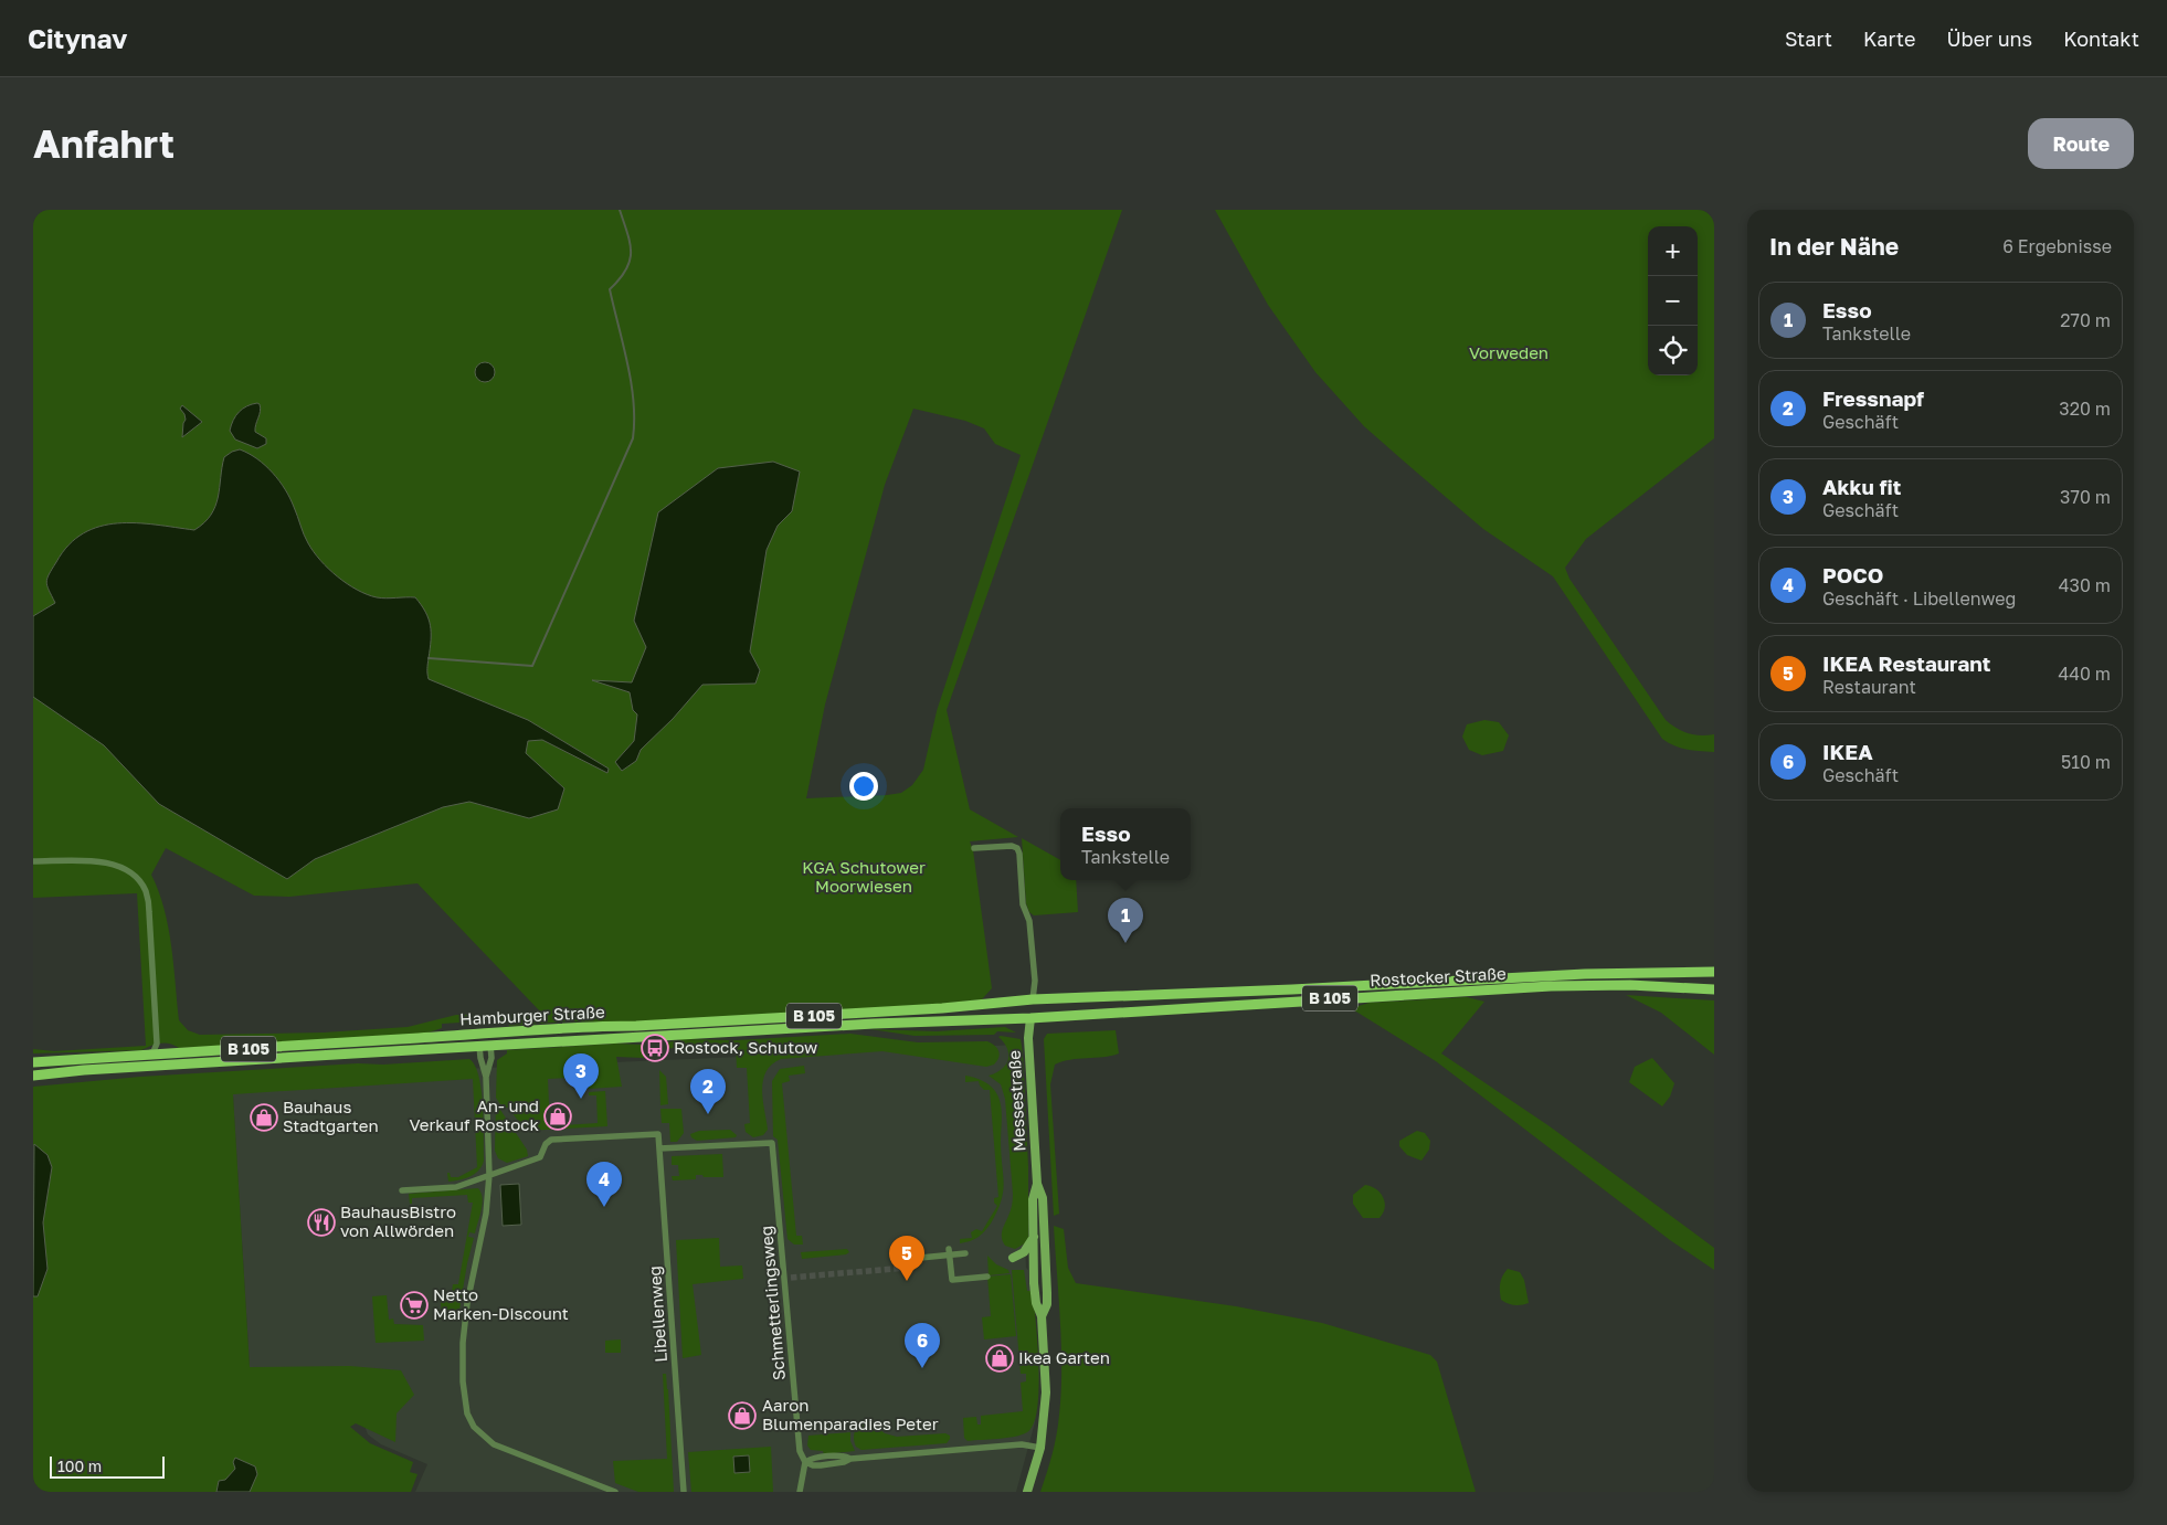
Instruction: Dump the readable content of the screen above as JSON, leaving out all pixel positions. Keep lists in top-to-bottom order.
{
  "streets": {
    "main road": [
      "Rostocker Straße",
      "B 105",
      "Hamburger Straße",
      "Messestraße"
    ],
    "street": ["Schmetterlingsweg", "Libellenweg"]
  },
  "crossings": [
    ["Rostocker Straße", "Hamburger Straße"],
    ["Rostocker Straße", "Messestraße"],
    ["Hamburger Straße", "Messestraße"],
    ["Schmetterlingsweg", "Libellenweg"]
  ],
  "parks": ["Vorweden", "KGA Schutower Moorwiesen"],
  "places": {
    "bus stop": ["Rostock, Schutow"],
    "shop": [
      "An- und Verkauf Rostock",
      "Bauhaus Stadtgarten",
      "Ikea Garten",
      "Aaron Blumenparadies Peter"
    ],
    "restaurant": ["BauhausBistro von Allwörden"],
    "supermarket": ["Netto Marken-Discount"]
  },
  "scale_bar": "100 m",
  "page": {
    "header": "Citynav",
    "nav": [
      "Start",
      "Karte",
      "Über uns",
      "Kontakt"
    ],
    "buttons": "Route",
    "title": "Anfahrt",
    "heading": ["In der Nähe", "6 Ergebnisse"],
    "map_buttons": ["+", "−"],
    "list": [
      {
        "mark": "1",
        "name": "Esso",
        "note": "Tankstelle",
        "value": "270 m"
      },
      {
        "mark": "2",
        "name": "Fressnapf",
        "note": "Geschäft",
        "value": "320 m"
      },
      {
        "mark": "3",
        "name": "Akku fit",
        "note": "Geschäft",
        "value": "370 m"
      },
      {
        "mark": "4",
        "name": "POCO",
        "note": "Geschäft · Libellenweg",
        "value": "430 m"
      },
      {
        "mark": "5",
        "name": "IKEA Restaurant",
        "note": "Restaurant",
        "value": "440 m"
      },
      {
        "mark": "6",
        "name": "IKEA",
        "note": "Geschäft",
        "value": "510 m"
      }
    ],
    "popup": ["Esso", "Tankstelle"],
    "pins": [
      "1",
      "3",
      "2",
      "4",
      "5",
      "6"
    ],
    "scale": "100 m"
  }
}
